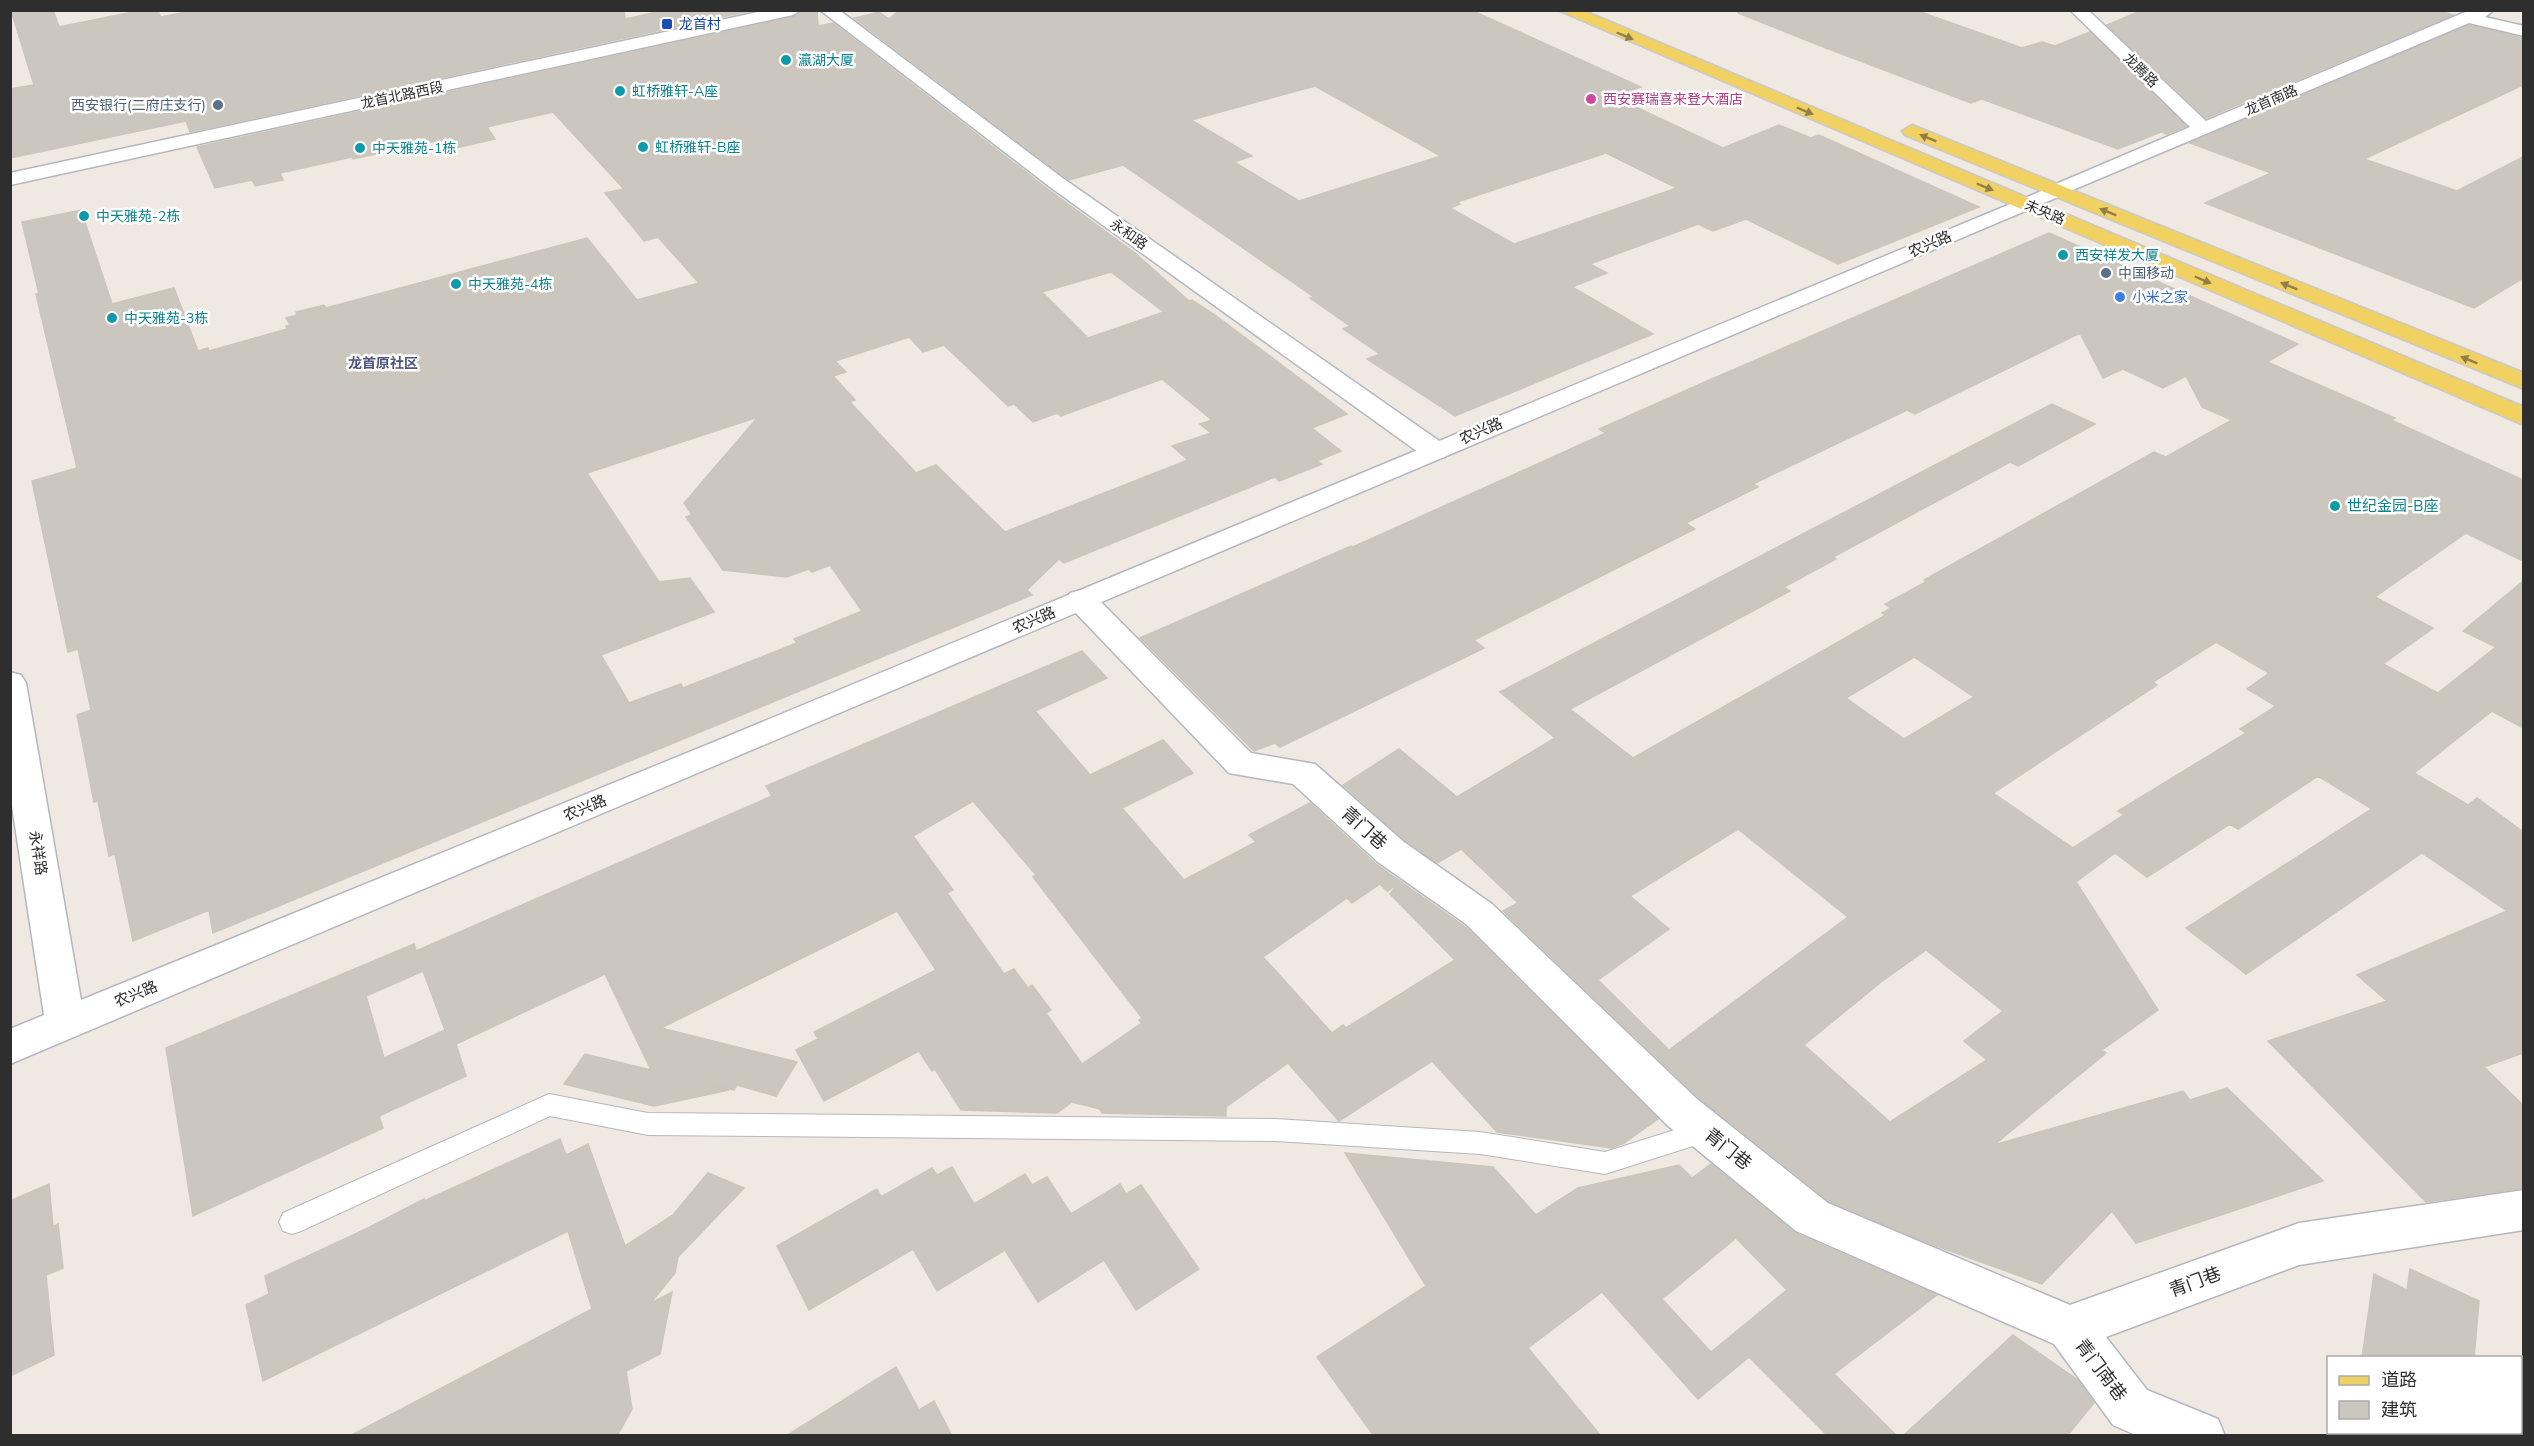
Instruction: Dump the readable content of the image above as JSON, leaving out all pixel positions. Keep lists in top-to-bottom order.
{
  "streets": {
    "main road": ["未央路"],
    "street": [
      "龙腾路",
      "龙首北路西段",
      "龙首南路",
      "永和路",
      "农兴路",
      "青门巷",
      "永祥路",
      "青门南巷"
    ]
  },
  "crossings": [
    ["龙腾路", "龙首南路"],
    ["龙首南路", "未央路"],
    ["龙首南路", "农兴路"],
    ["未央路", "农兴路"],
    ["永和路", "农兴路"],
    ["农兴路", "青门巷"],
    ["农兴路", "永祥路"],
    ["青门巷", "青门南巷"]
  ],
  "districts": ["龙首原社区"],
  "places": {
    "transit": ["龙首村"],
    "other": [
      "瀛湖大厦",
      "虹桥雅轩-A座",
      "西安赛瑞喜来登大酒店",
      "西安银行(二府庄支行)",
      "虹桥雅轩-B座",
      "中天雅苑-1栋",
      "中天雅苑-2栋",
      "西安祥发大厦",
      "中国移动",
      "中天雅苑-4栋",
      "小米之家",
      "中天雅苑-3栋",
      "世纪金园-B座"
    ]
  },
  "legend": ["道路", "建筑"]
}
